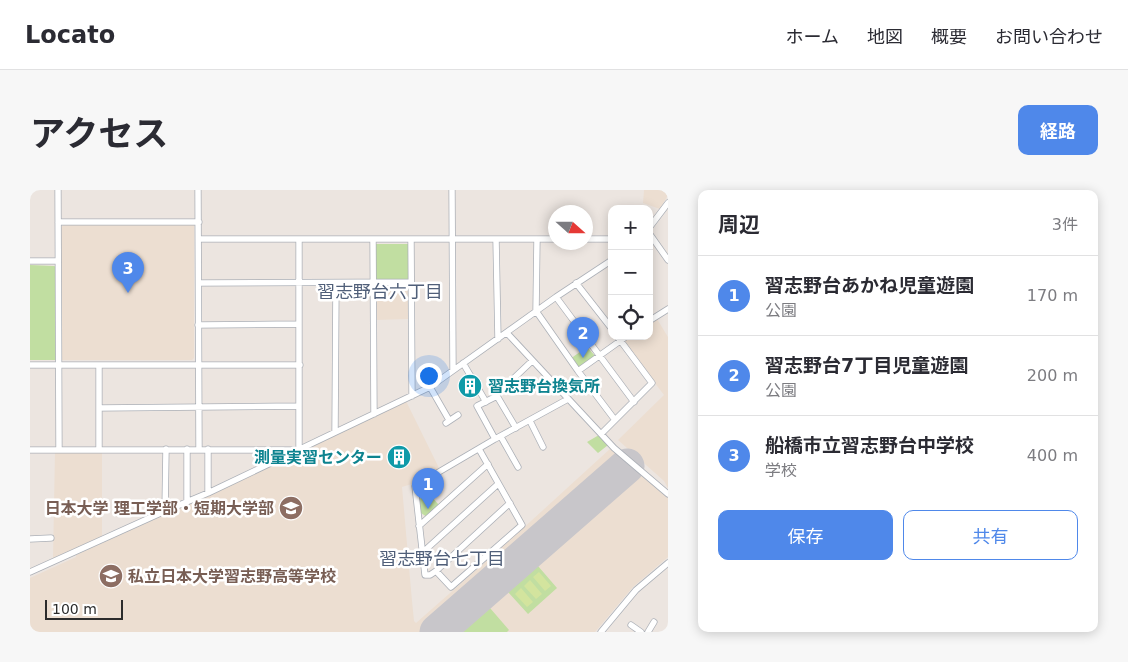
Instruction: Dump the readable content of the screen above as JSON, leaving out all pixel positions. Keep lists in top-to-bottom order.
{
  "districts": ["習志野台六丁目", "習志野台七丁目"],
  "places": {
    "building": ["習志野台換気所", "測量実習センター"],
    "school or university": ["日本大学 理工学部・短期大学部", "私立日本大学習志野高等学校"]
  },
  "scale_bar": "100 m",
  "north": "right",
  "page": {
    "header": "Locato",
    "nav": [
      "ホーム",
      "地図",
      "概要",
      "お問い合わせ"
    ],
    "title": "アクセス",
    "buttons": [
      "経路",
      ["保存", "共有"]
    ],
    "heading": ["周辺", "3件"],
    "map_buttons": ["+", "−"],
    "pins": ["3", "2", "1"],
    "list": [
      {
        "mark": "1",
        "name": "習志野台あかね児童遊園",
        "note": "公園",
        "value": "170 m"
      },
      {
        "mark": "2",
        "name": "習志野台7丁目児童遊園",
        "note": "公園",
        "value": "200 m"
      },
      {
        "mark": "3",
        "name": "船橋市立習志野台中学校",
        "note": "学校",
        "value": "400 m"
      }
    ],
    "scale": "100 m"
  }
}
